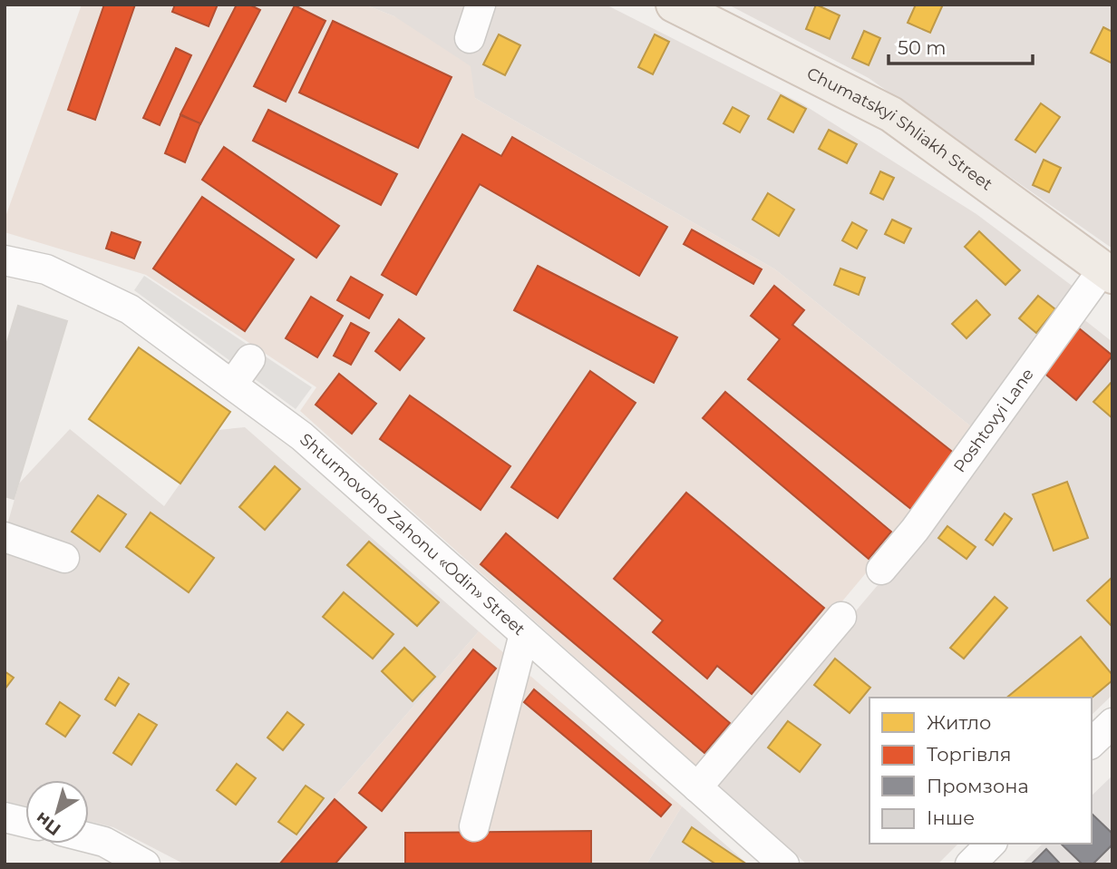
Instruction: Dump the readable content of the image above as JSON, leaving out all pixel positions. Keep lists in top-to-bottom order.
{
  "streets": {
    "main road": ["Chumatskyi Shliakh Street"],
    "street": ["Poshtovyi Lane", "Shturmovoho Zahonu «Odin» Street"]
  },
  "crossings": [
    ["Chumatskyi Shliakh Street", "Poshtovyi Lane"]
  ],
  "legend": [
    "Житло",
    "Торгівля",
    "Промзона",
    "Інше"
  ],
  "scale_bar": "50 m",
  "north": "bottom left"
}
